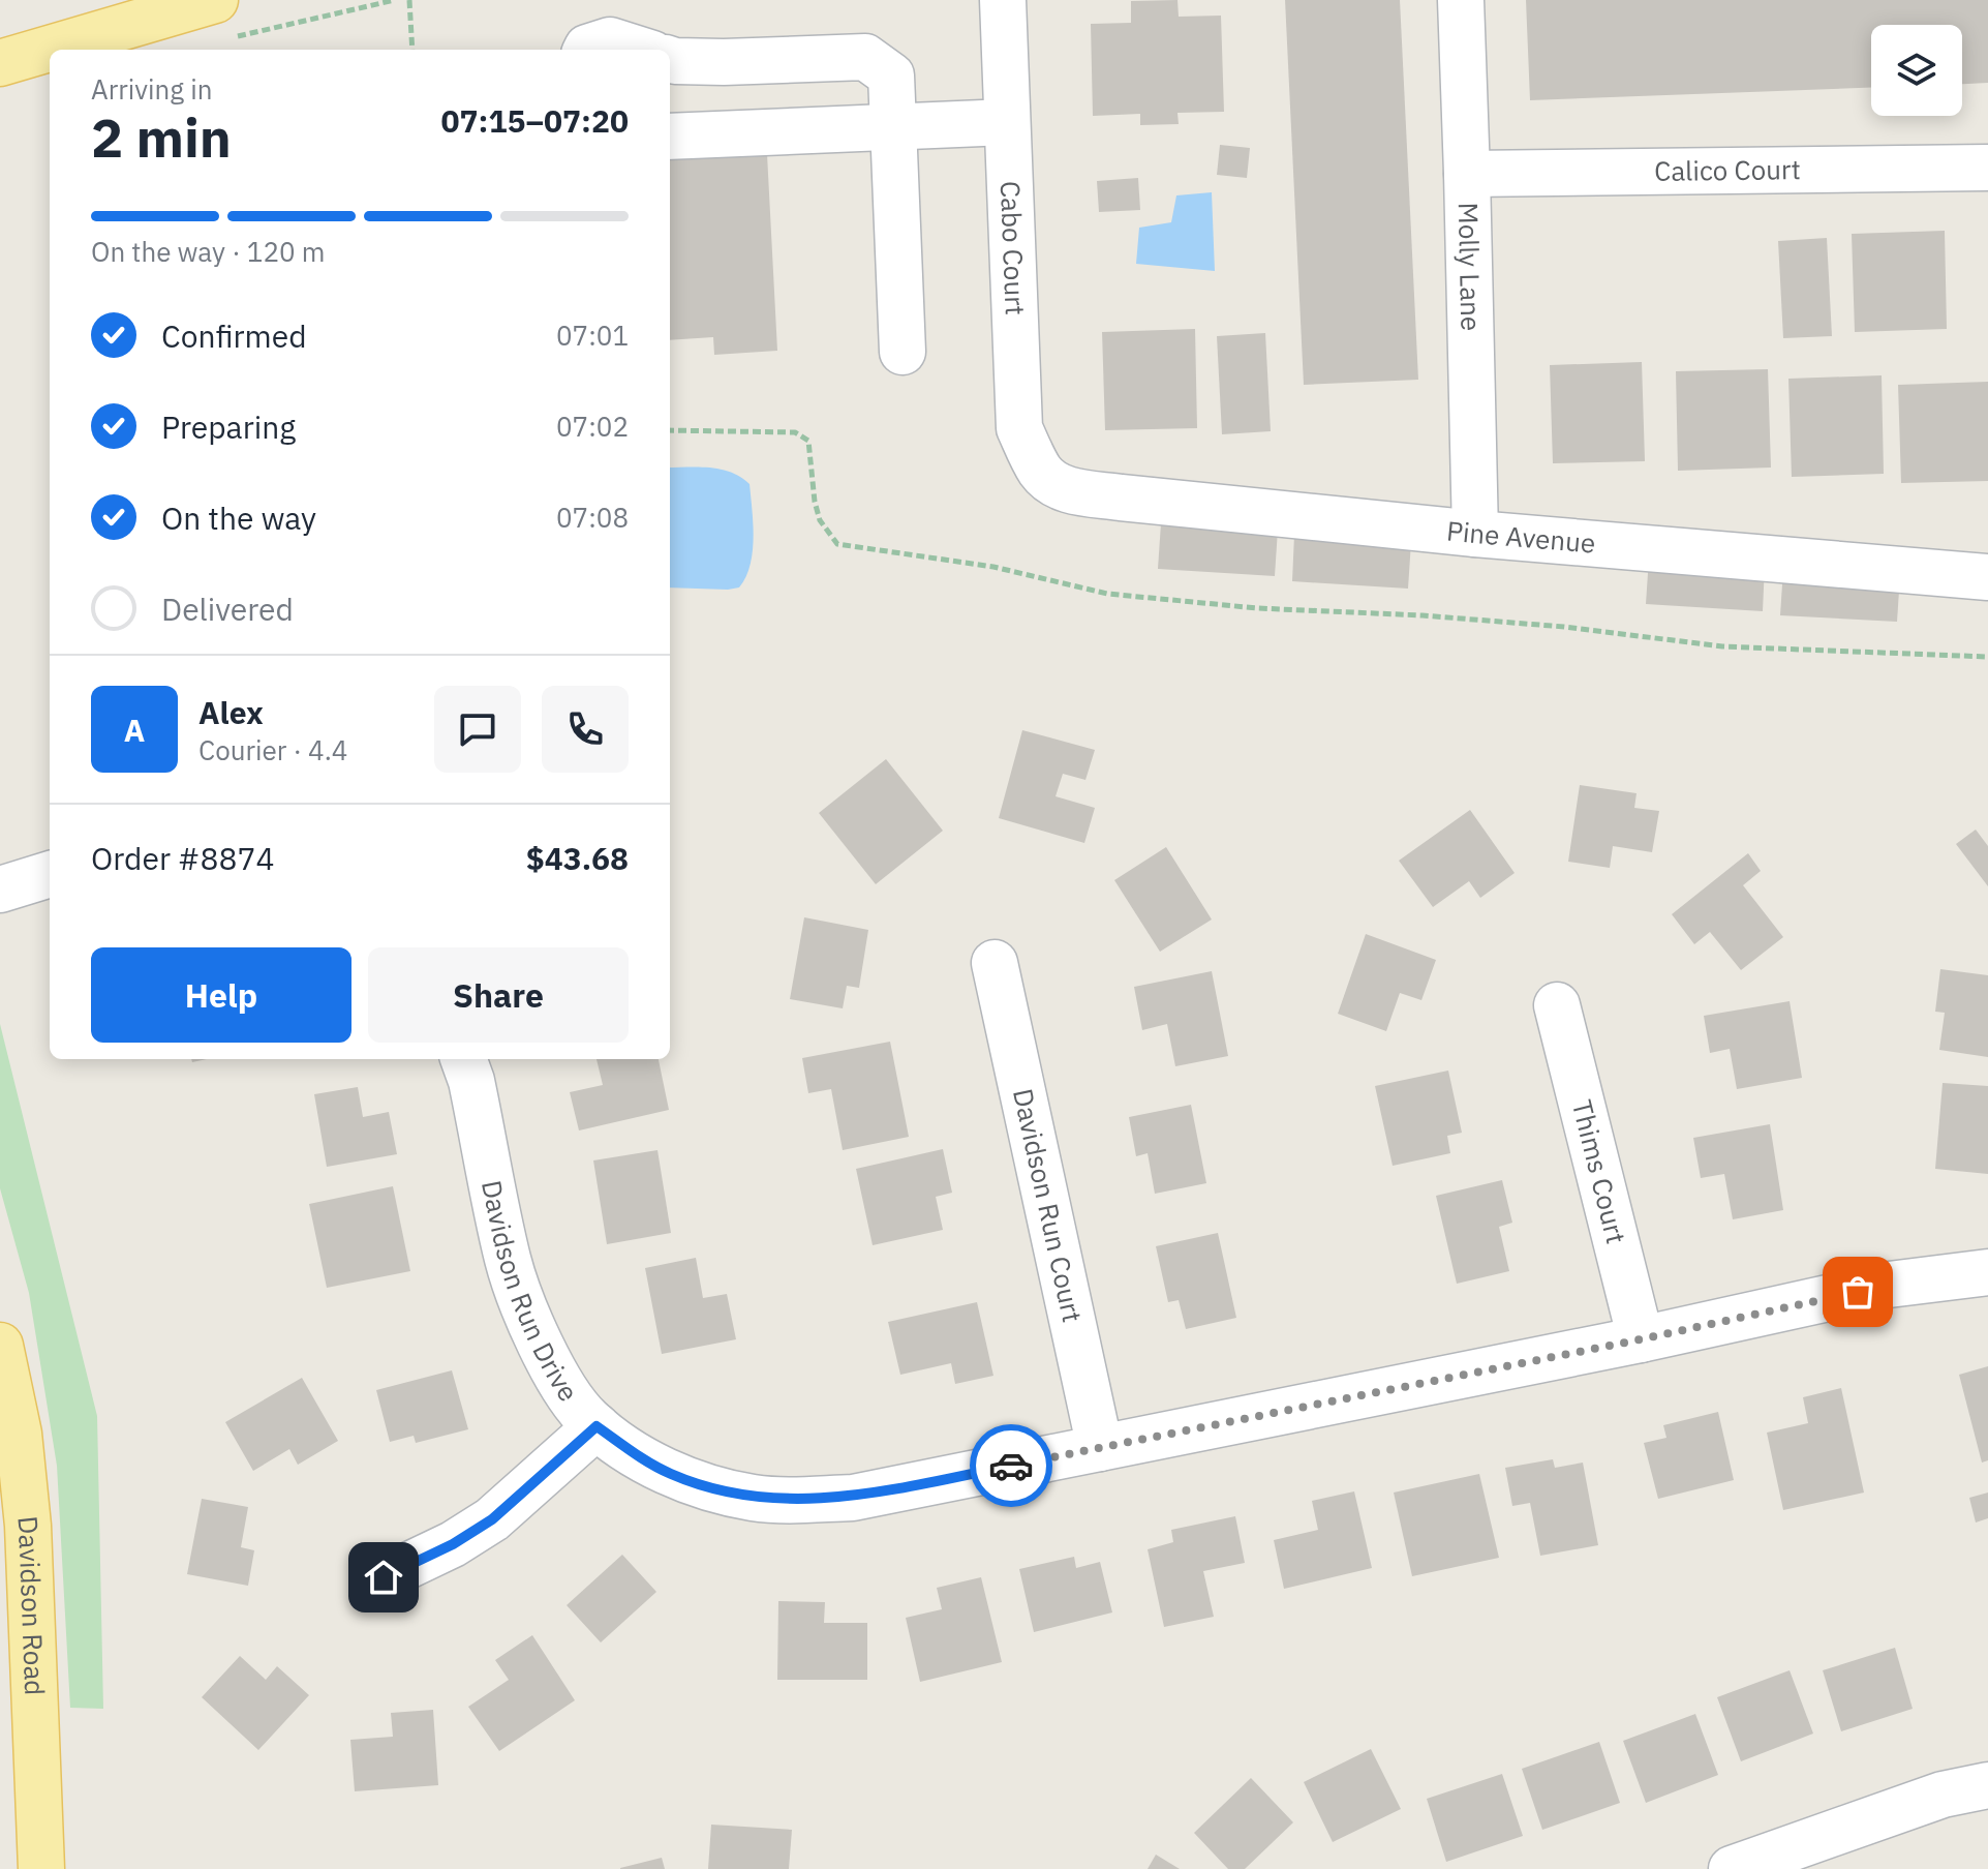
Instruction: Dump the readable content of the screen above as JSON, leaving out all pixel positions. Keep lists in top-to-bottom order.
{
  "streets": {
    "main road": ["Davidson Road"],
    "street": [
      "Calico Court",
      "Cabo Court",
      "Molly Lane",
      "Pine Avenue",
      "Thims Court",
      "Davidson Run Court",
      "Davidson Run Drive"
    ]
  },
  "crossings": [
    ["Calico Court", "Molly Lane"],
    ["Cabo Court", "Pine Avenue"],
    ["Molly Lane", "Pine Avenue"],
    ["Thims Court", "Davidson Run Drive"],
    ["Davidson Run Court", "Davidson Run Drive"]
  ],
  "page": {
    "heading": ["2 min", "Arriving in", "07:15–07:20"],
    "panel": [
      "Alex",
      "Courier · 4.4",
      "Order #8874",
      "$43.68"
    ],
    "bar": "On the way · 120 m",
    "list": [
      ["Confirmed", "07:01"],
      ["Preparing", "07:02"],
      ["On the way", "07:08"],
      "Delivered"
    ],
    "round": "A",
    "buttons": ["Help", "Share"]
  }
}
